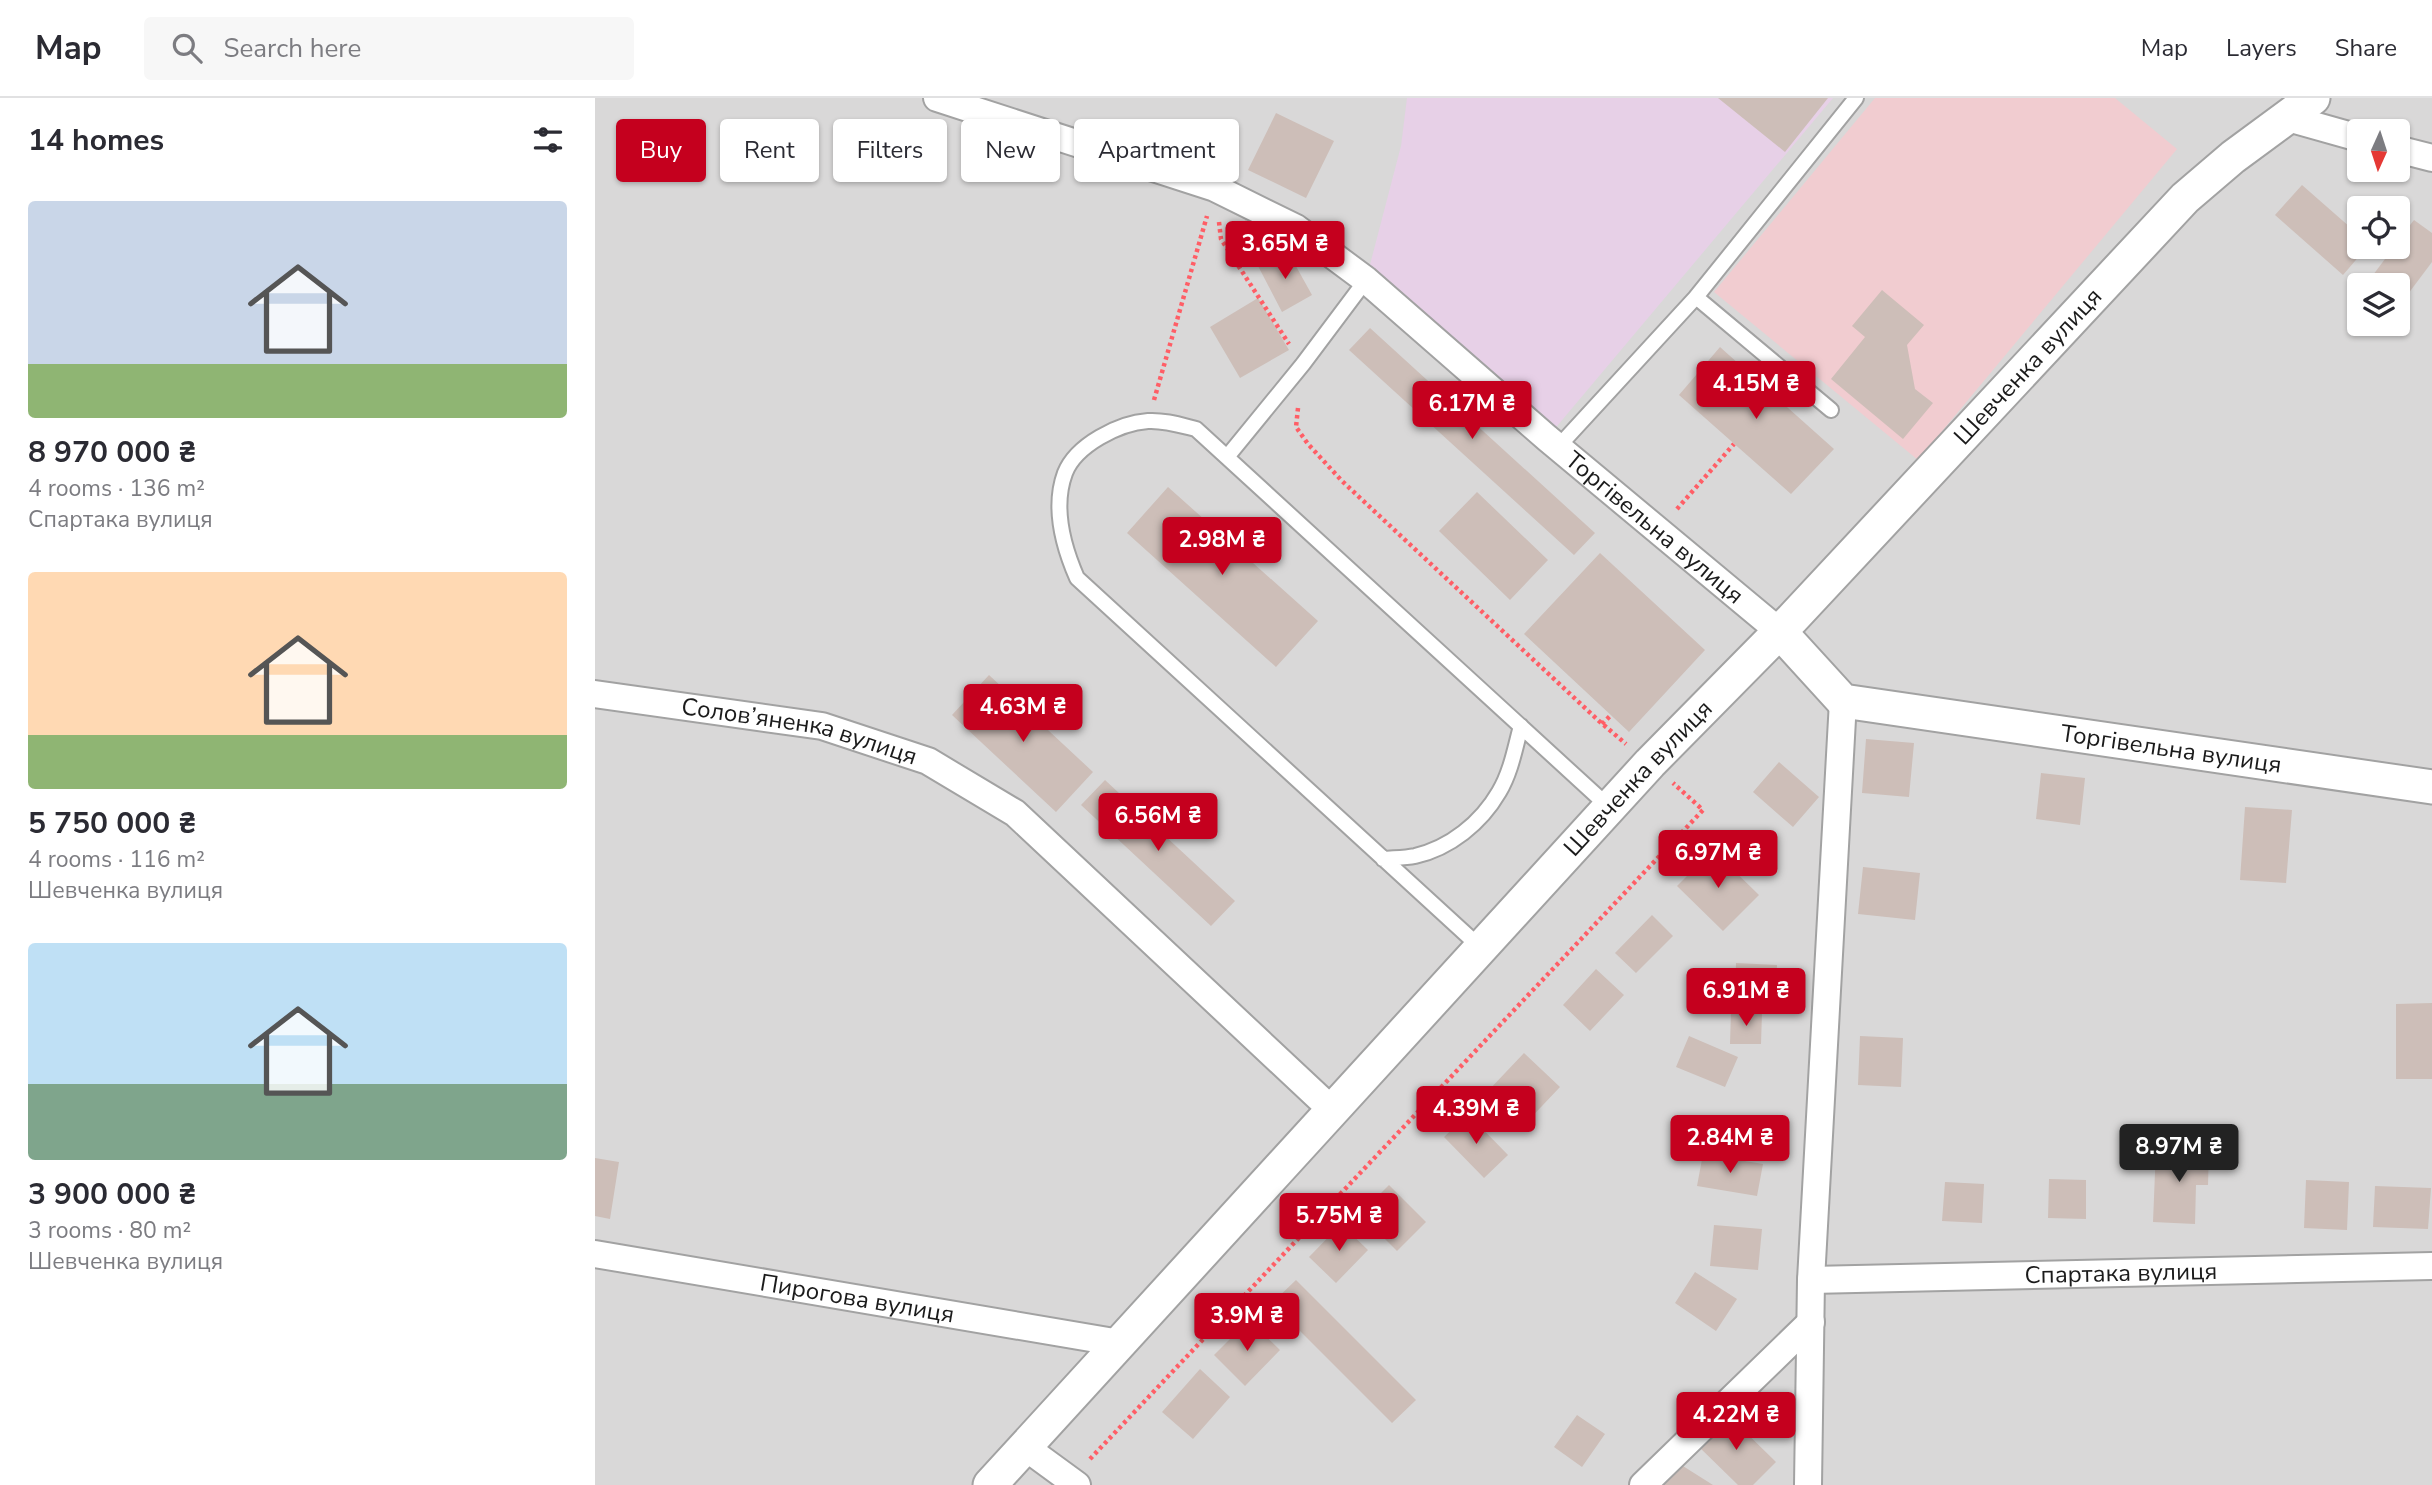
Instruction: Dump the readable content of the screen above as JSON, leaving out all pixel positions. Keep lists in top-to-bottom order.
{
  "streets": {
    "street": [
      "Шевченка вулиця",
      "Торгівельна вулиця",
      "Солов’яненка вулиця",
      "Спартака вулиця",
      "Пирогова вулиця"
    ]
  },
  "crossings": [
    ["Шевченка вулиця", "Торгівельна вулиця"],
    ["Шевченка вулиця", "Солов’яненка вулиця"],
    ["Шевченка вулиця", "Пирогова вулиця"]
  ],
  "north": "bottom",
  "page": {
    "header": "Map",
    "search": "Search here",
    "nav": ["Map", "Layers", "Share"],
    "heading": "14 homes",
    "chip": [
      "Buy",
      "Rent",
      "Filters",
      "New",
      "Apartment"
    ],
    "list": [
      {
        "name": "8 970 000 ₴",
        "note": "4 rooms · 136 m² · Спартака вулиця"
      },
      {
        "name": "5 750 000 ₴",
        "note": "4 rooms · 116 m² · Шевченка вулиця"
      },
      {
        "name": "3 900 000 ₴",
        "note": "3 rooms · 80 m² · Шевченка вулиця"
      }
    ],
    "price": [
      "3.65M ₴",
      "4.15M ₴",
      "6.17M ₴",
      "2.98M ₴",
      "4.63M ₴",
      "6.56M ₴",
      "6.97M ₴",
      "6.91M ₴",
      "4.39M ₴",
      "2.84M ₴",
      "8.97M ₴",
      "5.75M ₴",
      "3.9M ₴",
      "4.22M ₴"
    ]
  }
}
